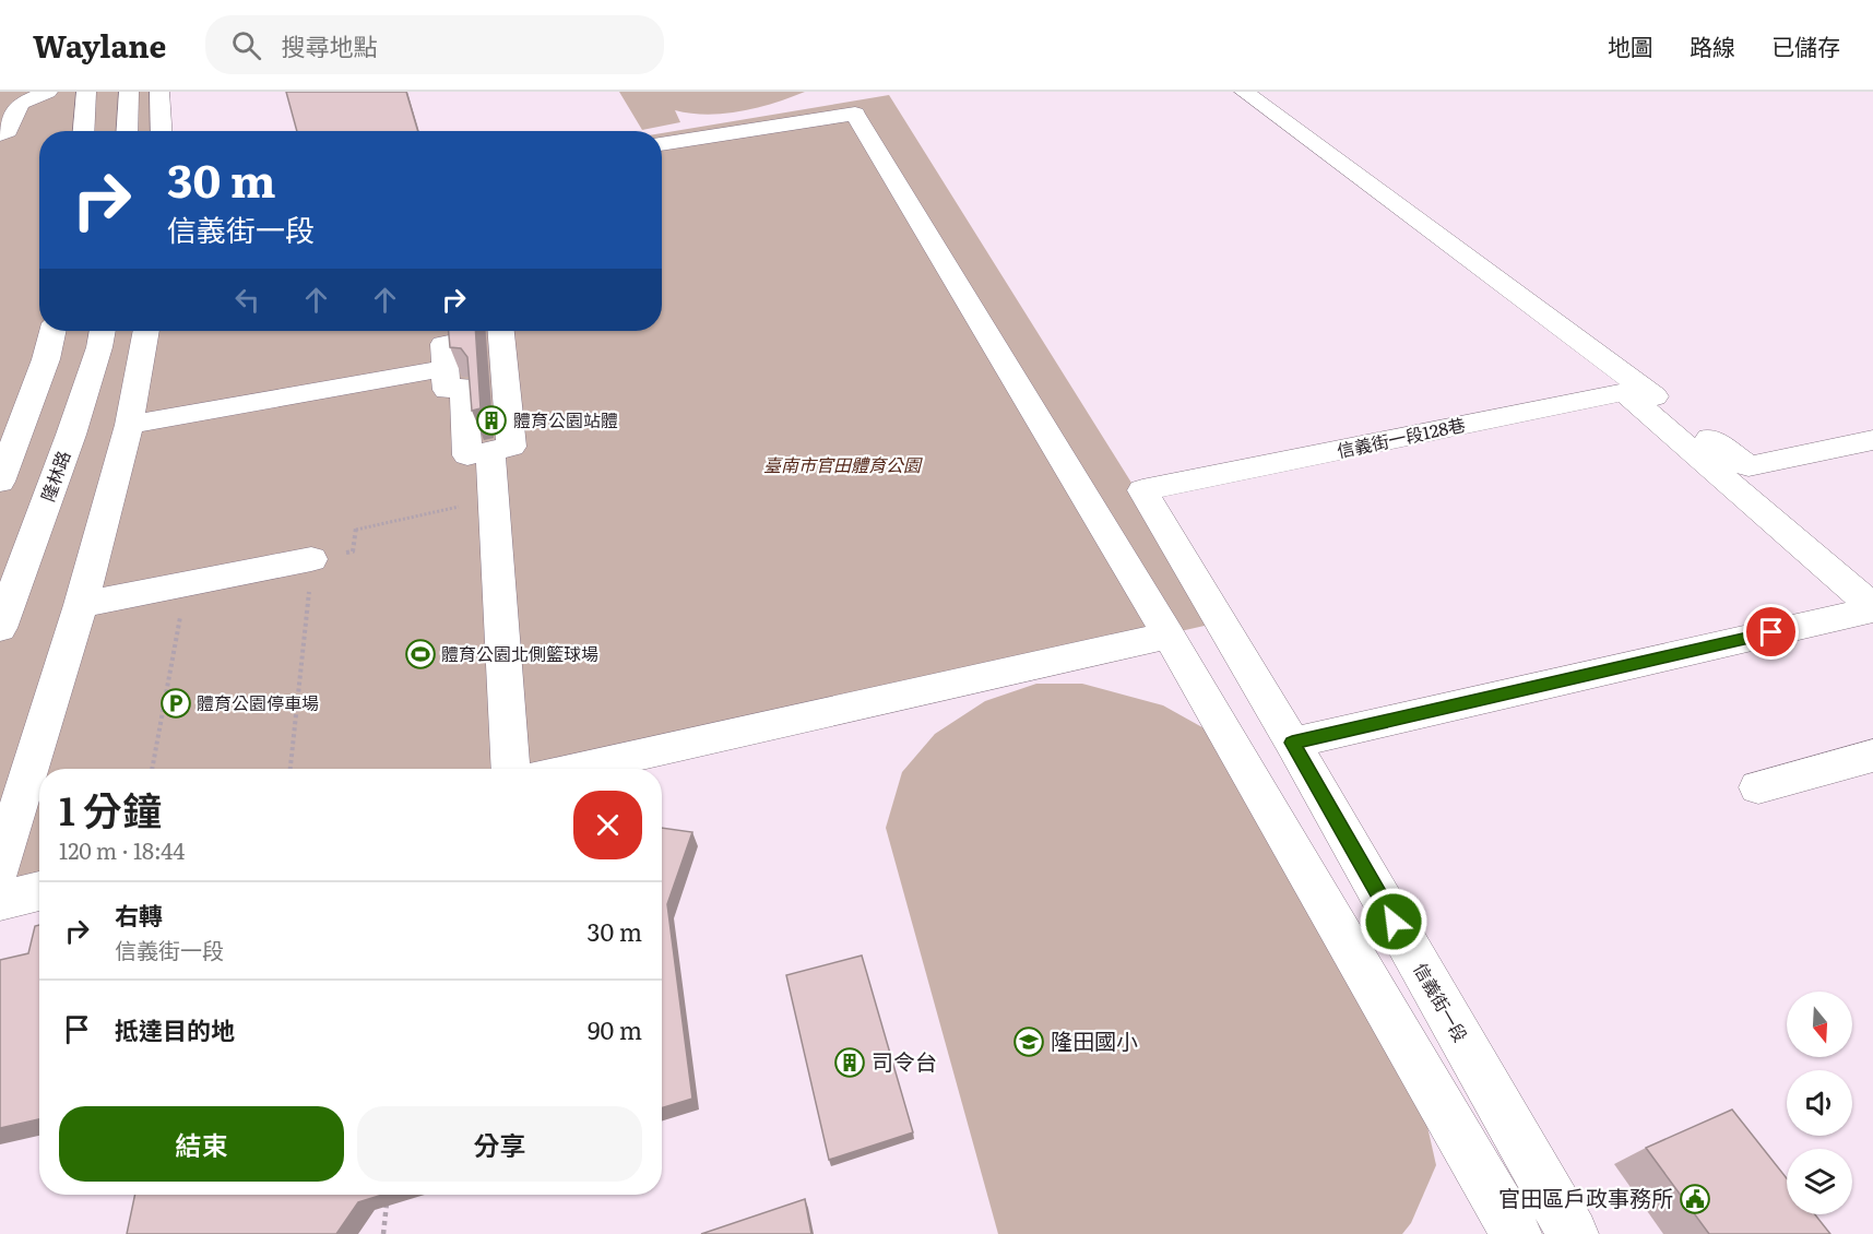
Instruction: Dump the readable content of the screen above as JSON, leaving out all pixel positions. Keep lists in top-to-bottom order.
{
  "streets": {
    "street": ["信義街一段128巷", "隆林路", "信義街一段"]
  },
  "crossings": [
    ["信義街一段128巷", "信義街一段"]
  ],
  "parks": ["臺南市官田體育公園"],
  "places": {
    "building": ["體育公園站體", "司令台"],
    "sports": ["體育公園北側籃球場"],
    "parking": ["體育公園停車場"],
    "school or university": ["隆田國小"],
    "public building": ["官田區戶政事務所"]
  },
  "north": "bottom",
  "page": {
    "header": "Waylane",
    "search": "搜尋地點",
    "nav": ["地圖", "路線", "已儲存"],
    "turn": ["30 m", "信義街一段"],
    "heading": ["1 分鐘", "120 m · 18:44"],
    "list": [
      {
        "name": "右轉",
        "note": "信義街一段",
        "value": "30 m"
      },
      {
        "name": "抵達目的地",
        "value": "90 m"
      }
    ],
    "buttons": ["結束", "分享"]
  }
}
